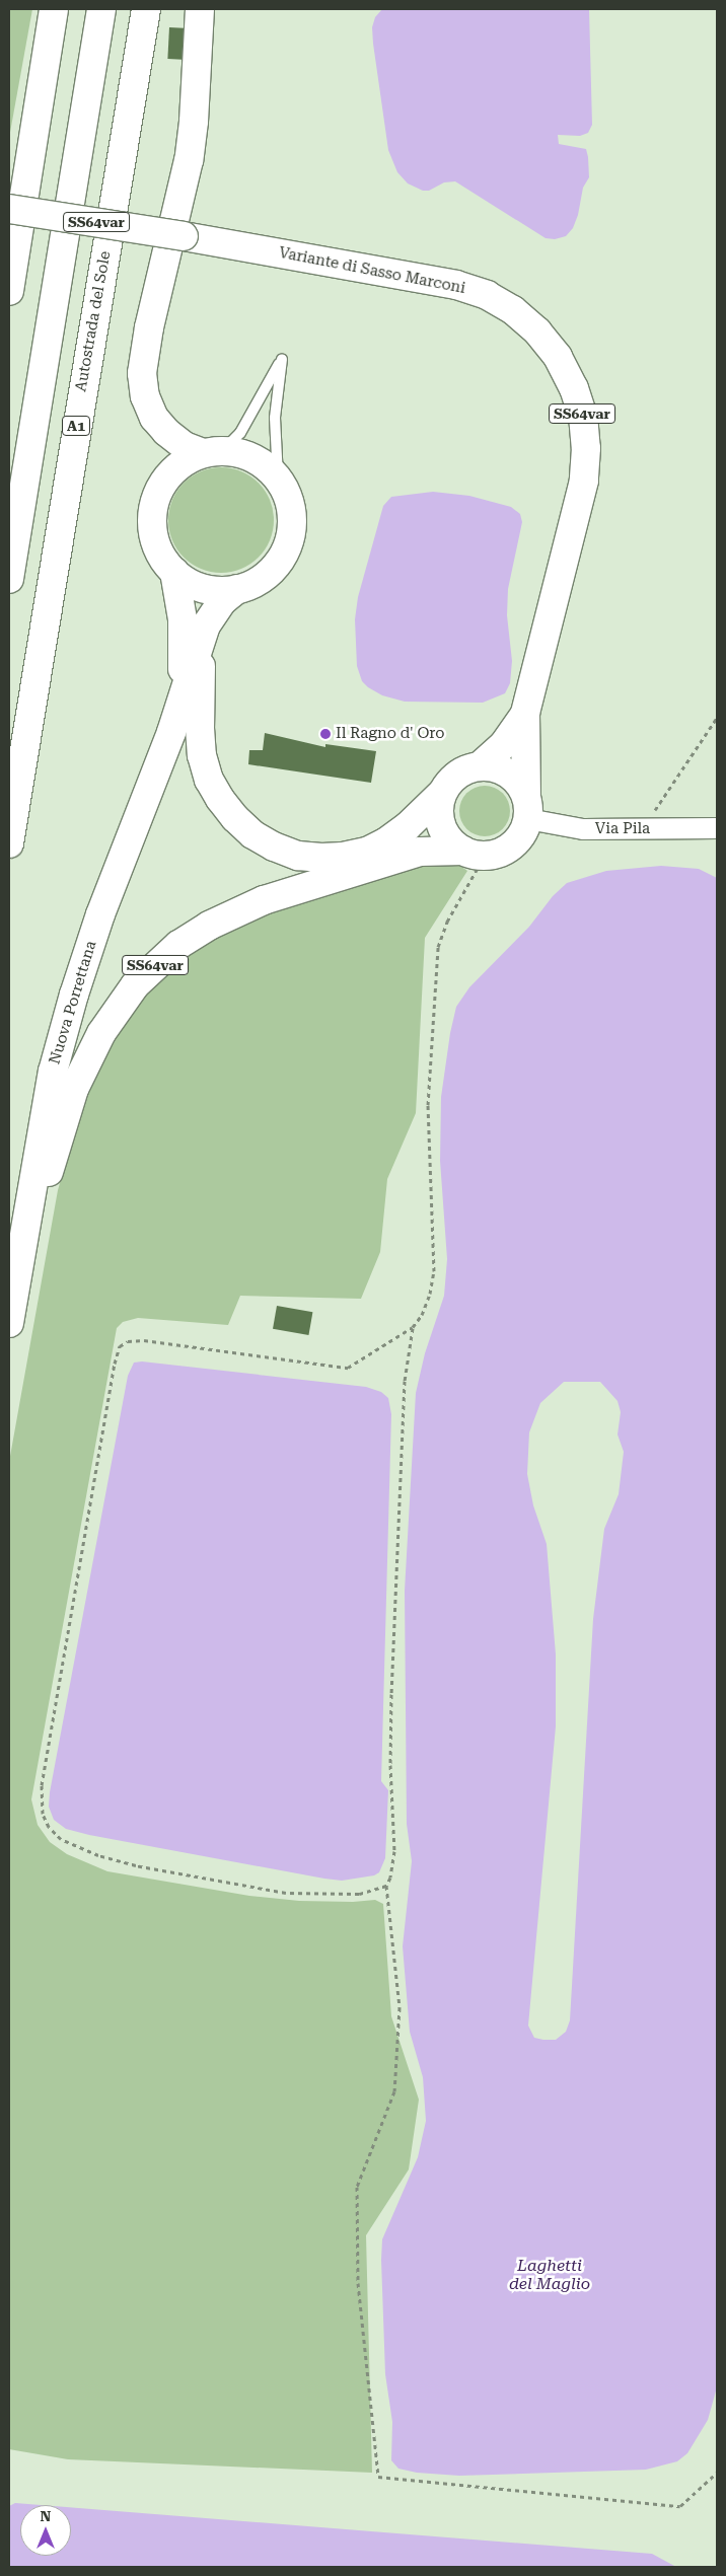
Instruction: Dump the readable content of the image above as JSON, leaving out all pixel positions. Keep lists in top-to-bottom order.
{
  "streets": {
    "highway": [
      "SS64var",
      "Variante di Sasso Marconi",
      "Autostrada del Sole",
      "A1",
      "Nuova Porrettana"
    ],
    "street": ["Via Pila"]
  },
  "crossings": [
    ["SS64var", "Variante di Sasso Marconi"],
    ["SS64var", "Via Pila"],
    ["SS64var", "Nuova Porrettana"]
  ],
  "water": ["Laghetti del Maglio"],
  "places": ["Il Ragno d' Oro"],
  "north": "top"
}
